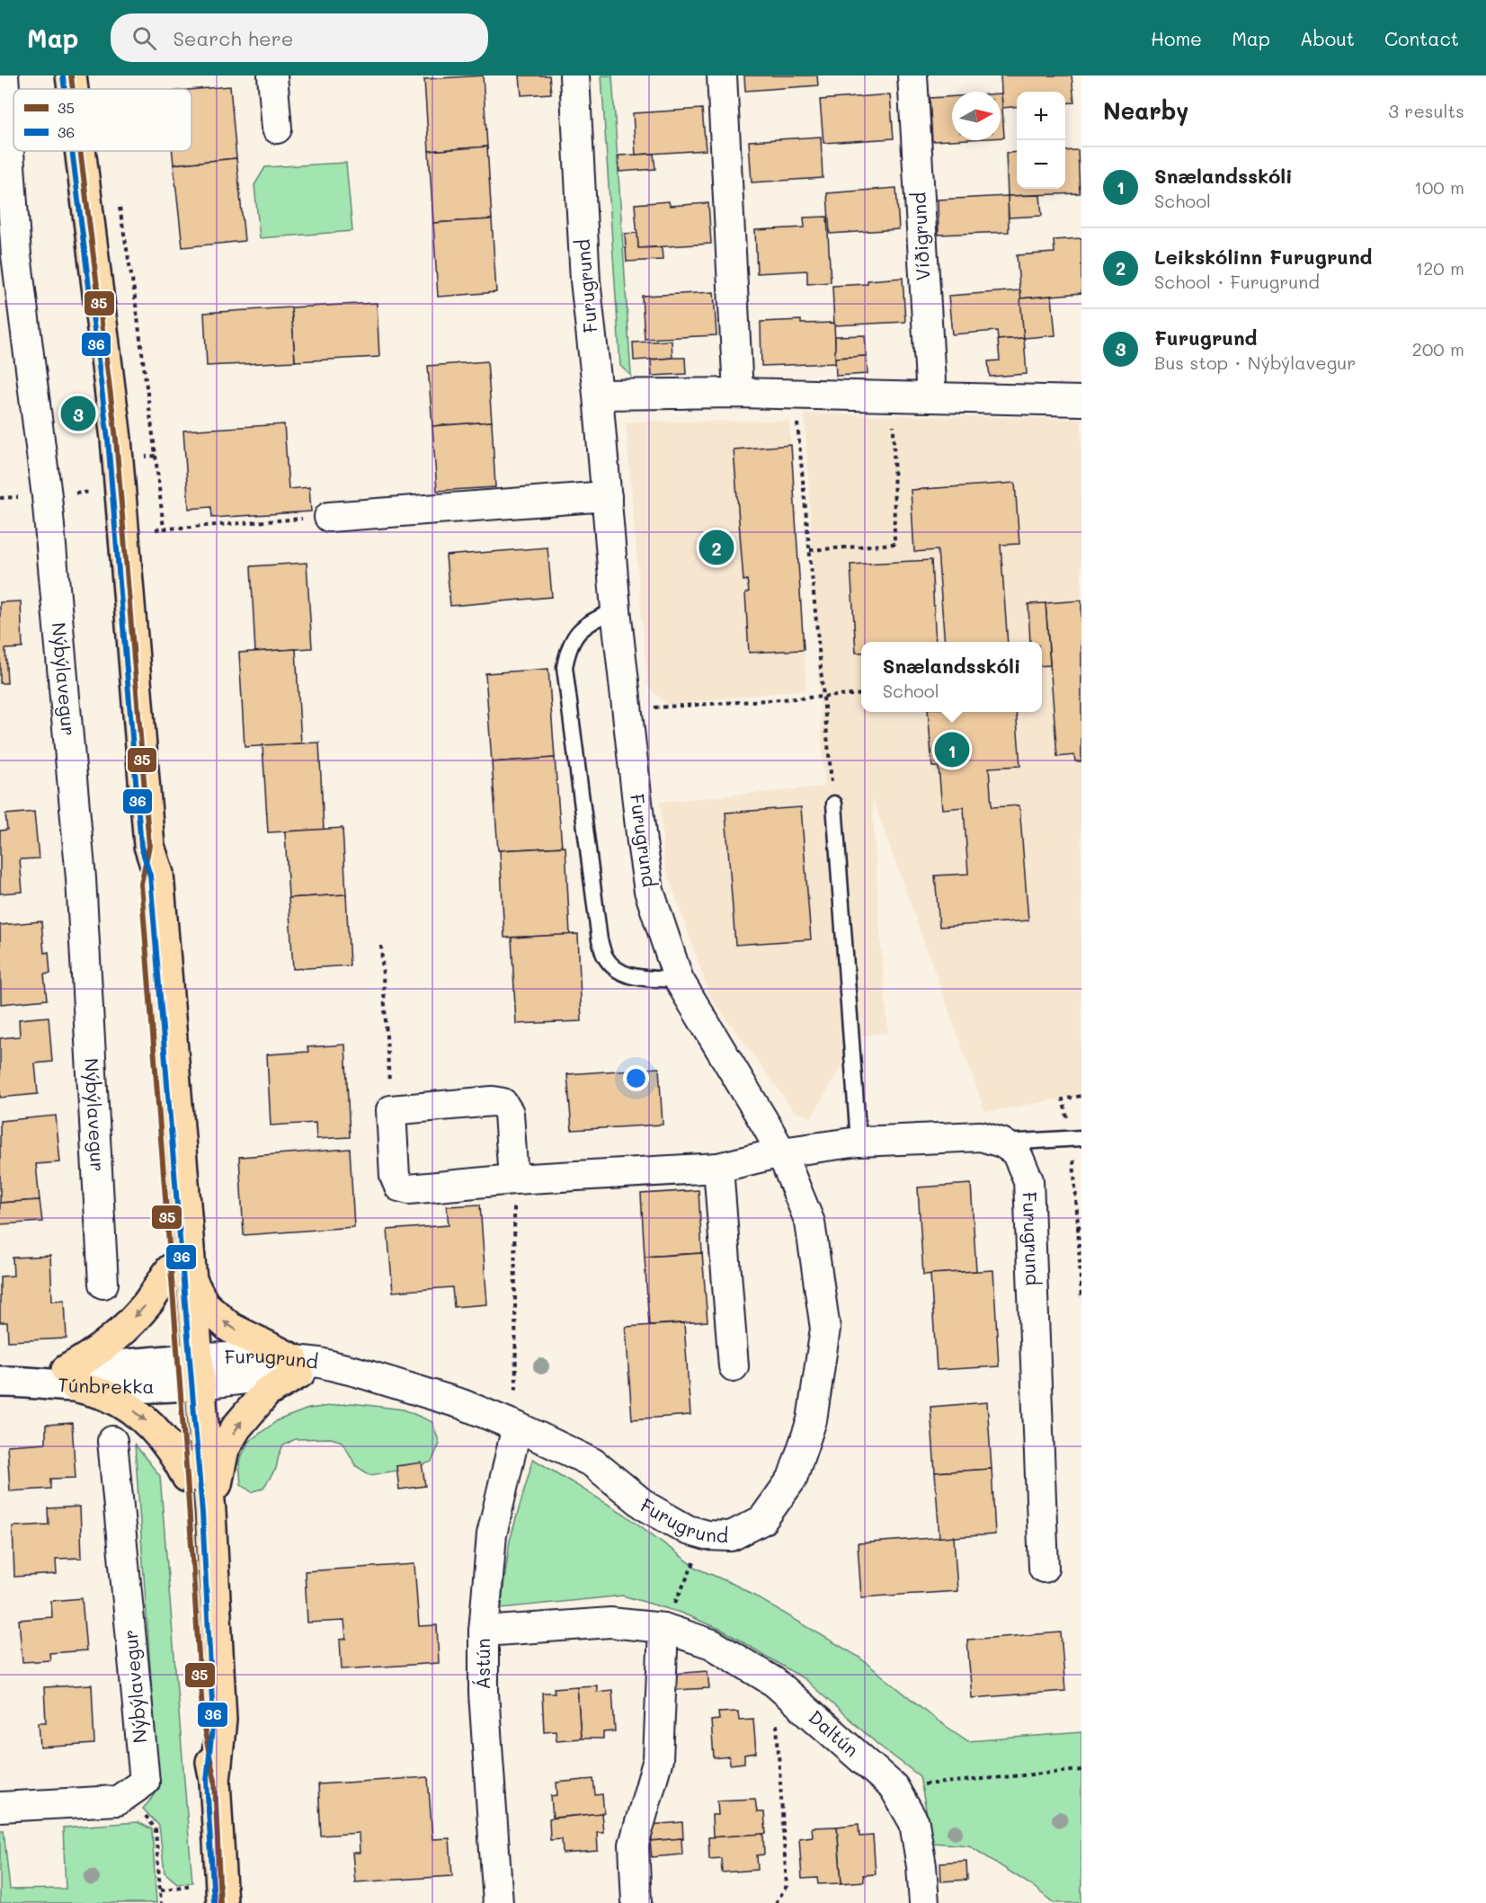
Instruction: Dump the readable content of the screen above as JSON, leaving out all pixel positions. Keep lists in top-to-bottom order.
{
  "streets": {
    "street": [
      "Víðigrund",
      "Furugrund",
      "Nýbýlavegur",
      "Túnbrekka",
      "Ástún",
      "Daltún"
    ]
  },
  "crossings": [
    ["Furugrund", "Túnbrekka"],
    ["Furugrund", "Ástún"],
    ["Ástún", "Daltún"]
  ],
  "lines": ["transit line 35", "transit line 36"],
  "legend": ["35", "36"],
  "north": "right",
  "page": {
    "header": "Map",
    "search": "Search here",
    "nav": [
      "Home",
      "Map",
      "About",
      "Contact"
    ],
    "heading": ["Nearby", "3 results"],
    "map_buttons": ["+", "−"],
    "list": [
      {
        "mark": "1",
        "name": "Snælandsskóli",
        "note": "School",
        "value": "100 m"
      },
      {
        "mark": "2",
        "name": "Leikskólinn Furugrund",
        "note": "School · Furugrund",
        "value": "120 m"
      },
      {
        "mark": "3",
        "name": "Furugrund",
        "note": "Bus stop · Nýbýlavegur",
        "value": "200 m"
      }
    ],
    "pins": ["3", "2", "1"],
    "popup": ["Snælandsskóli", "School"]
  }
}
